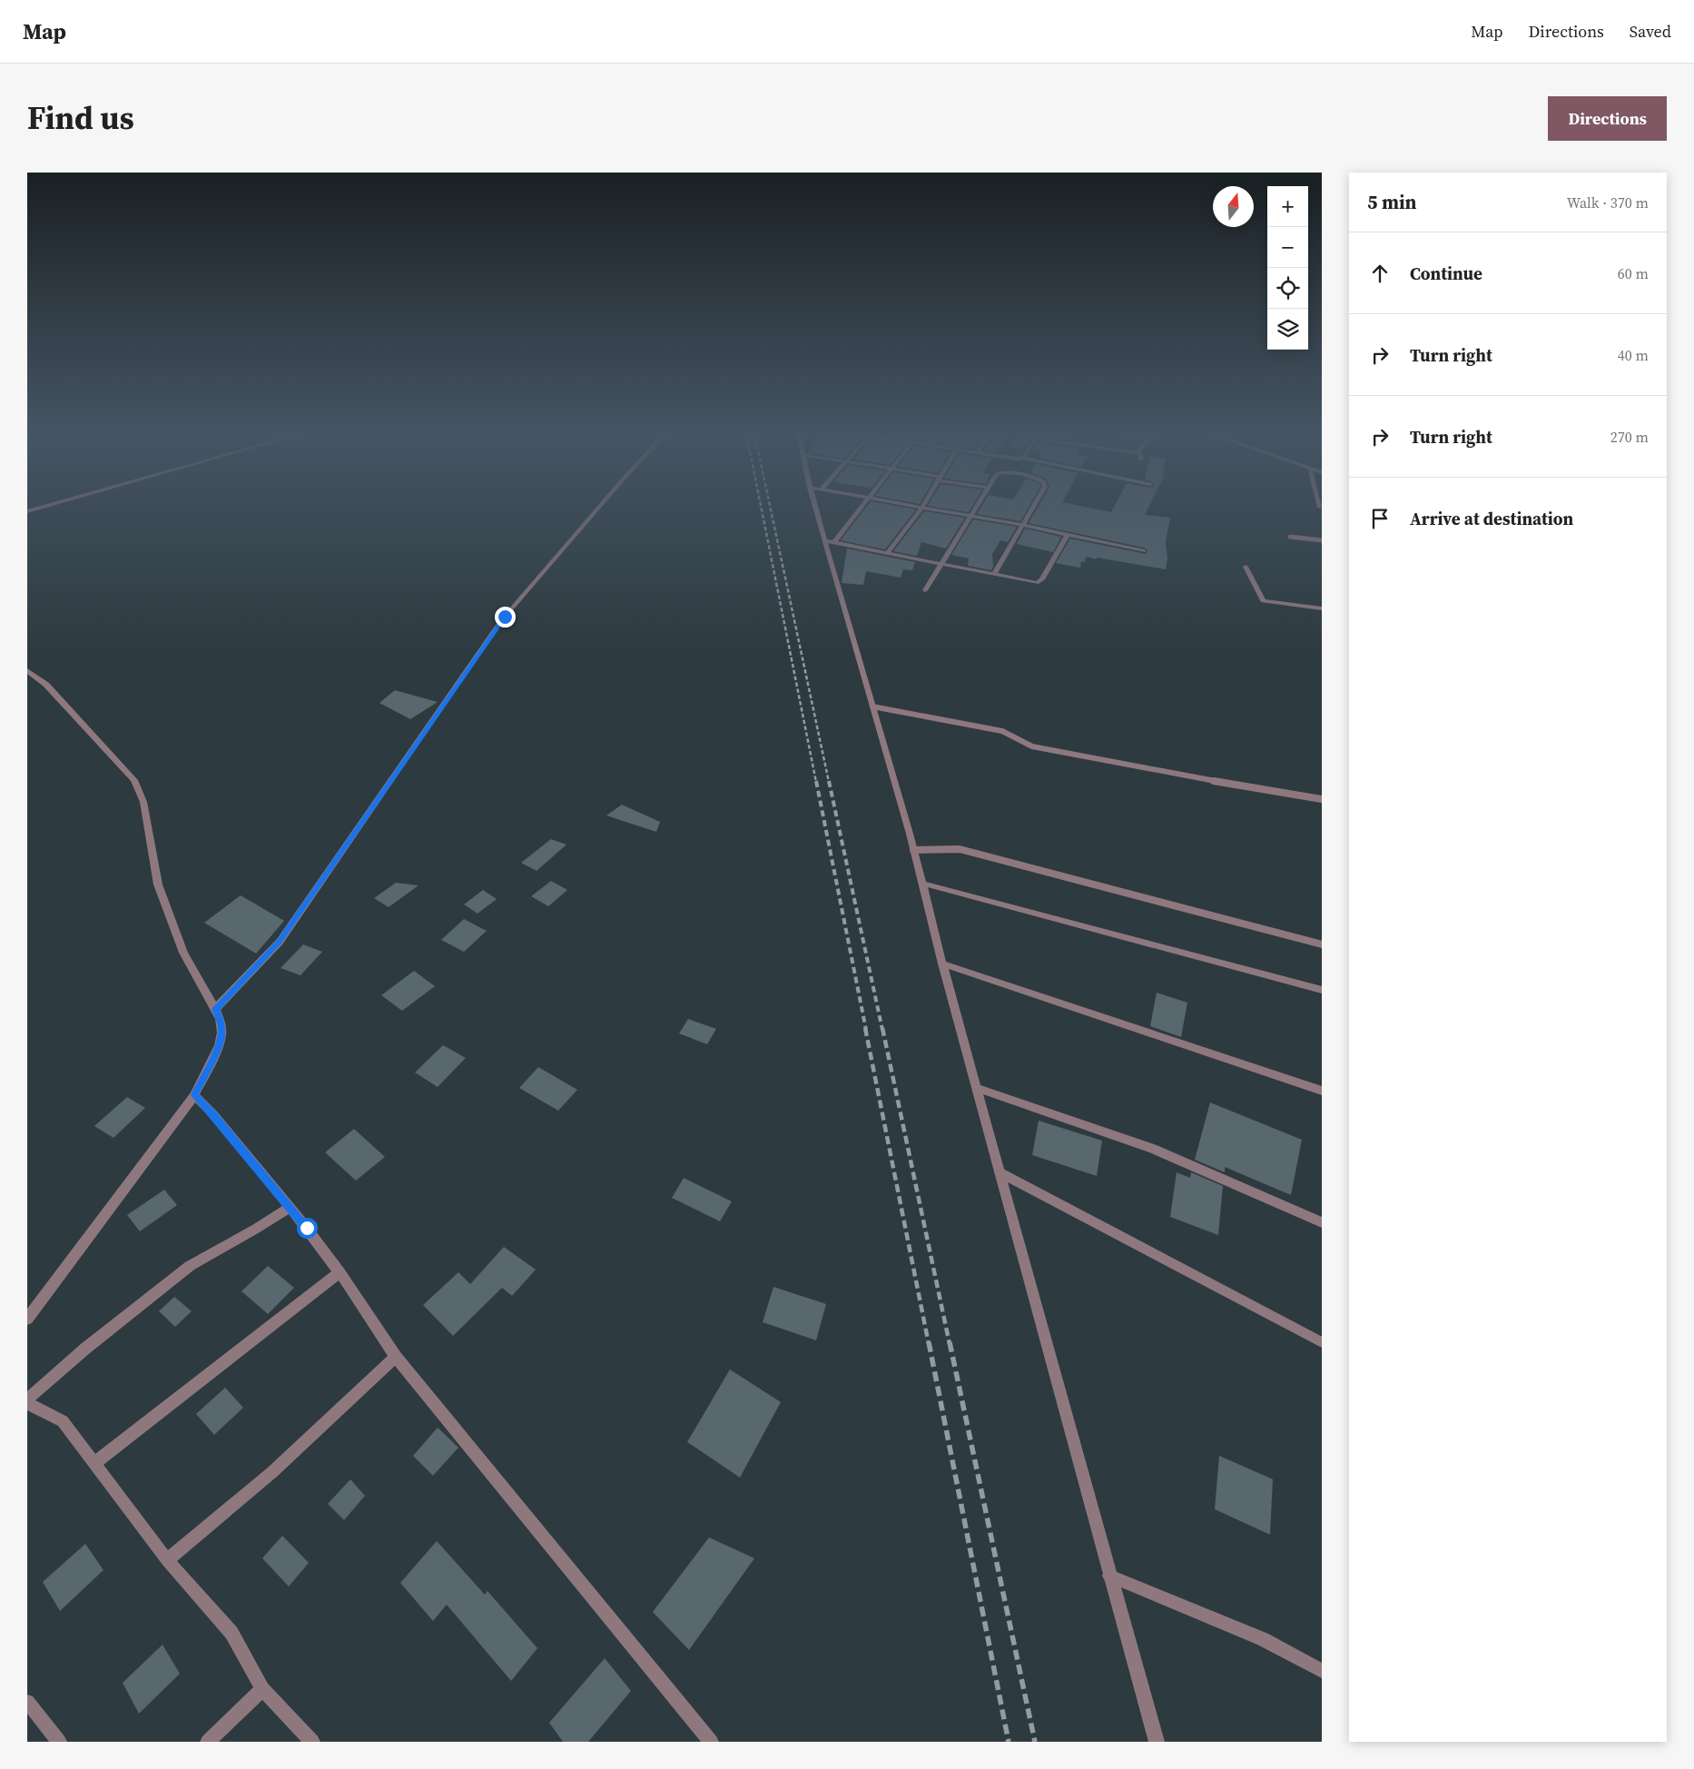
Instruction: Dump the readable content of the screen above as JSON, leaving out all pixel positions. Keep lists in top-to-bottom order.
{
  "north": "top",
  "page": {
    "header": "Map",
    "nav": ["Map", "Directions", "Saved"],
    "title": "Find us",
    "buttons": "Directions",
    "heading": ["5 min", "Walk · 370 m"],
    "map_buttons": ["+", "−"],
    "list": [
      ["Continue", "60 m"],
      ["Turn right", "40 m"],
      ["Turn right", "270 m"],
      "Arrive at destination"
    ]
  }
}
